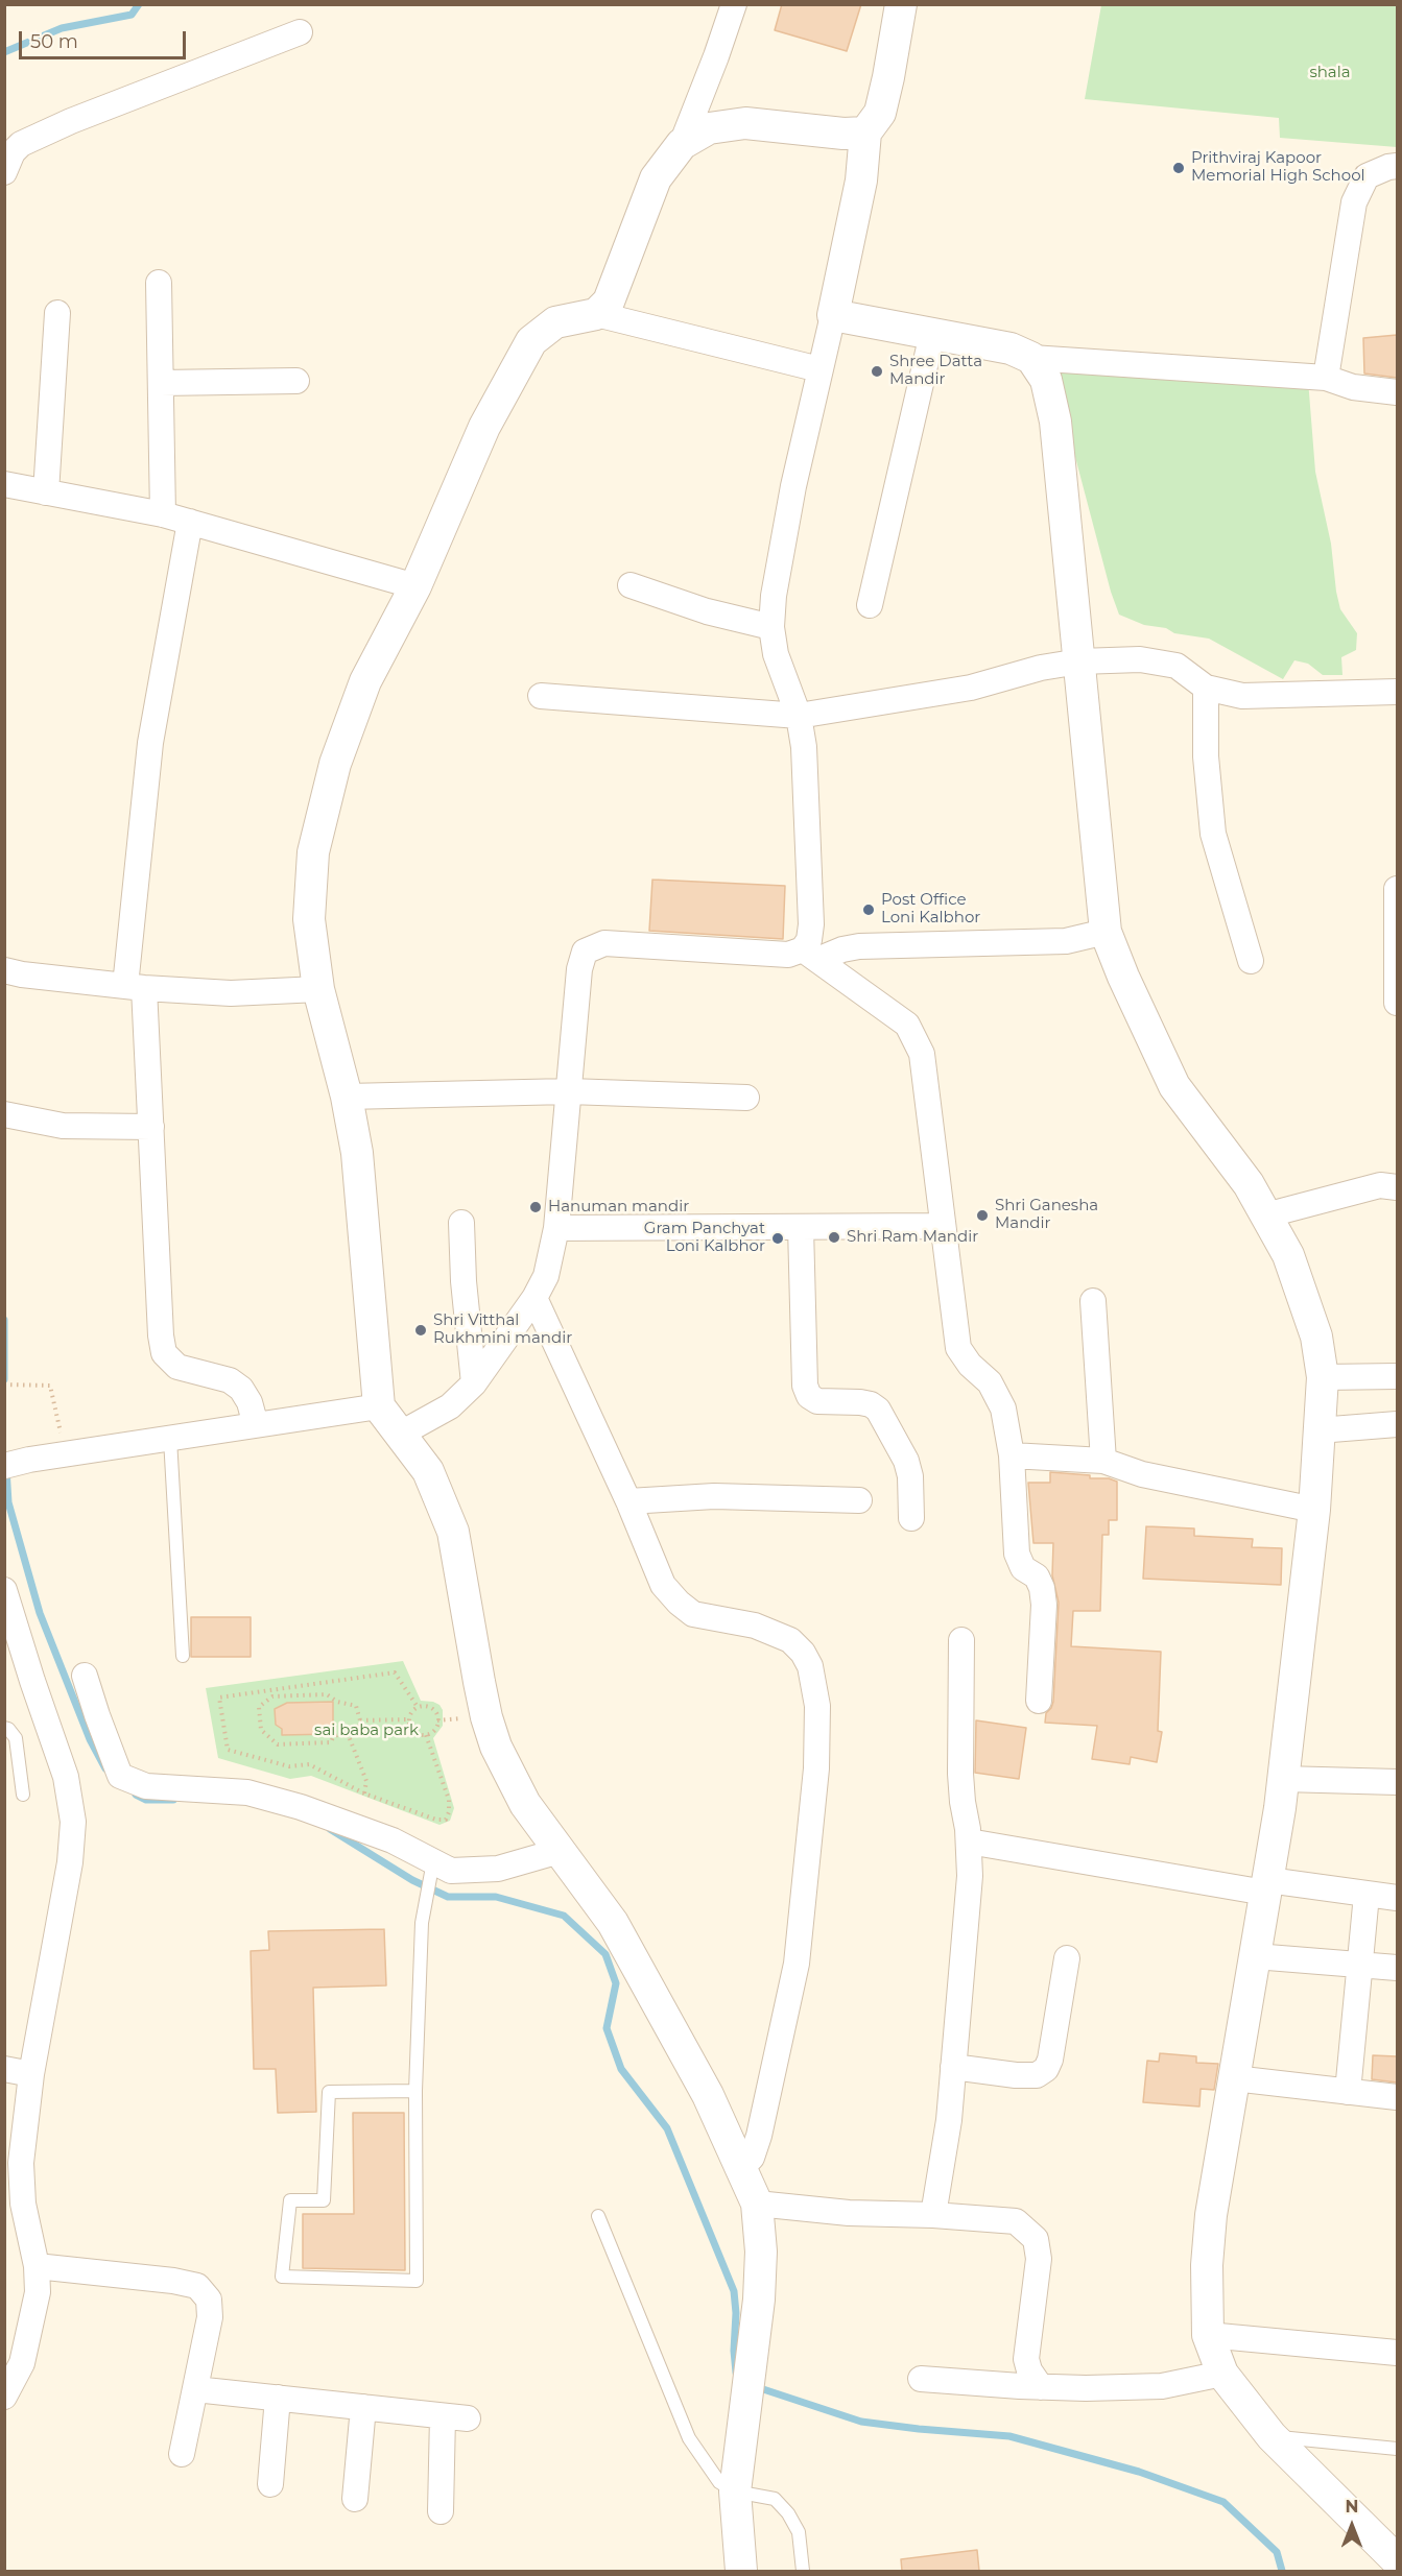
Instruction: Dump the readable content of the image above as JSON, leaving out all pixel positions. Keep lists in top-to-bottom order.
{
  "parks": ["shala", "sai baba park"],
  "places": [
    "Prithviraj Kapoor Memorial High School",
    "Shree Datta Mandir",
    "Post Office Loni Kalbhor",
    "Hanuman mandir",
    "Shri Ganesha Mandir",
    "Shri Ram Mandir",
    "Gram Panchyat Loni Kalbhor",
    "Shri Vitthal Rukhmini mandir"
  ],
  "scale_bar": "50 m",
  "north": "top"
}
